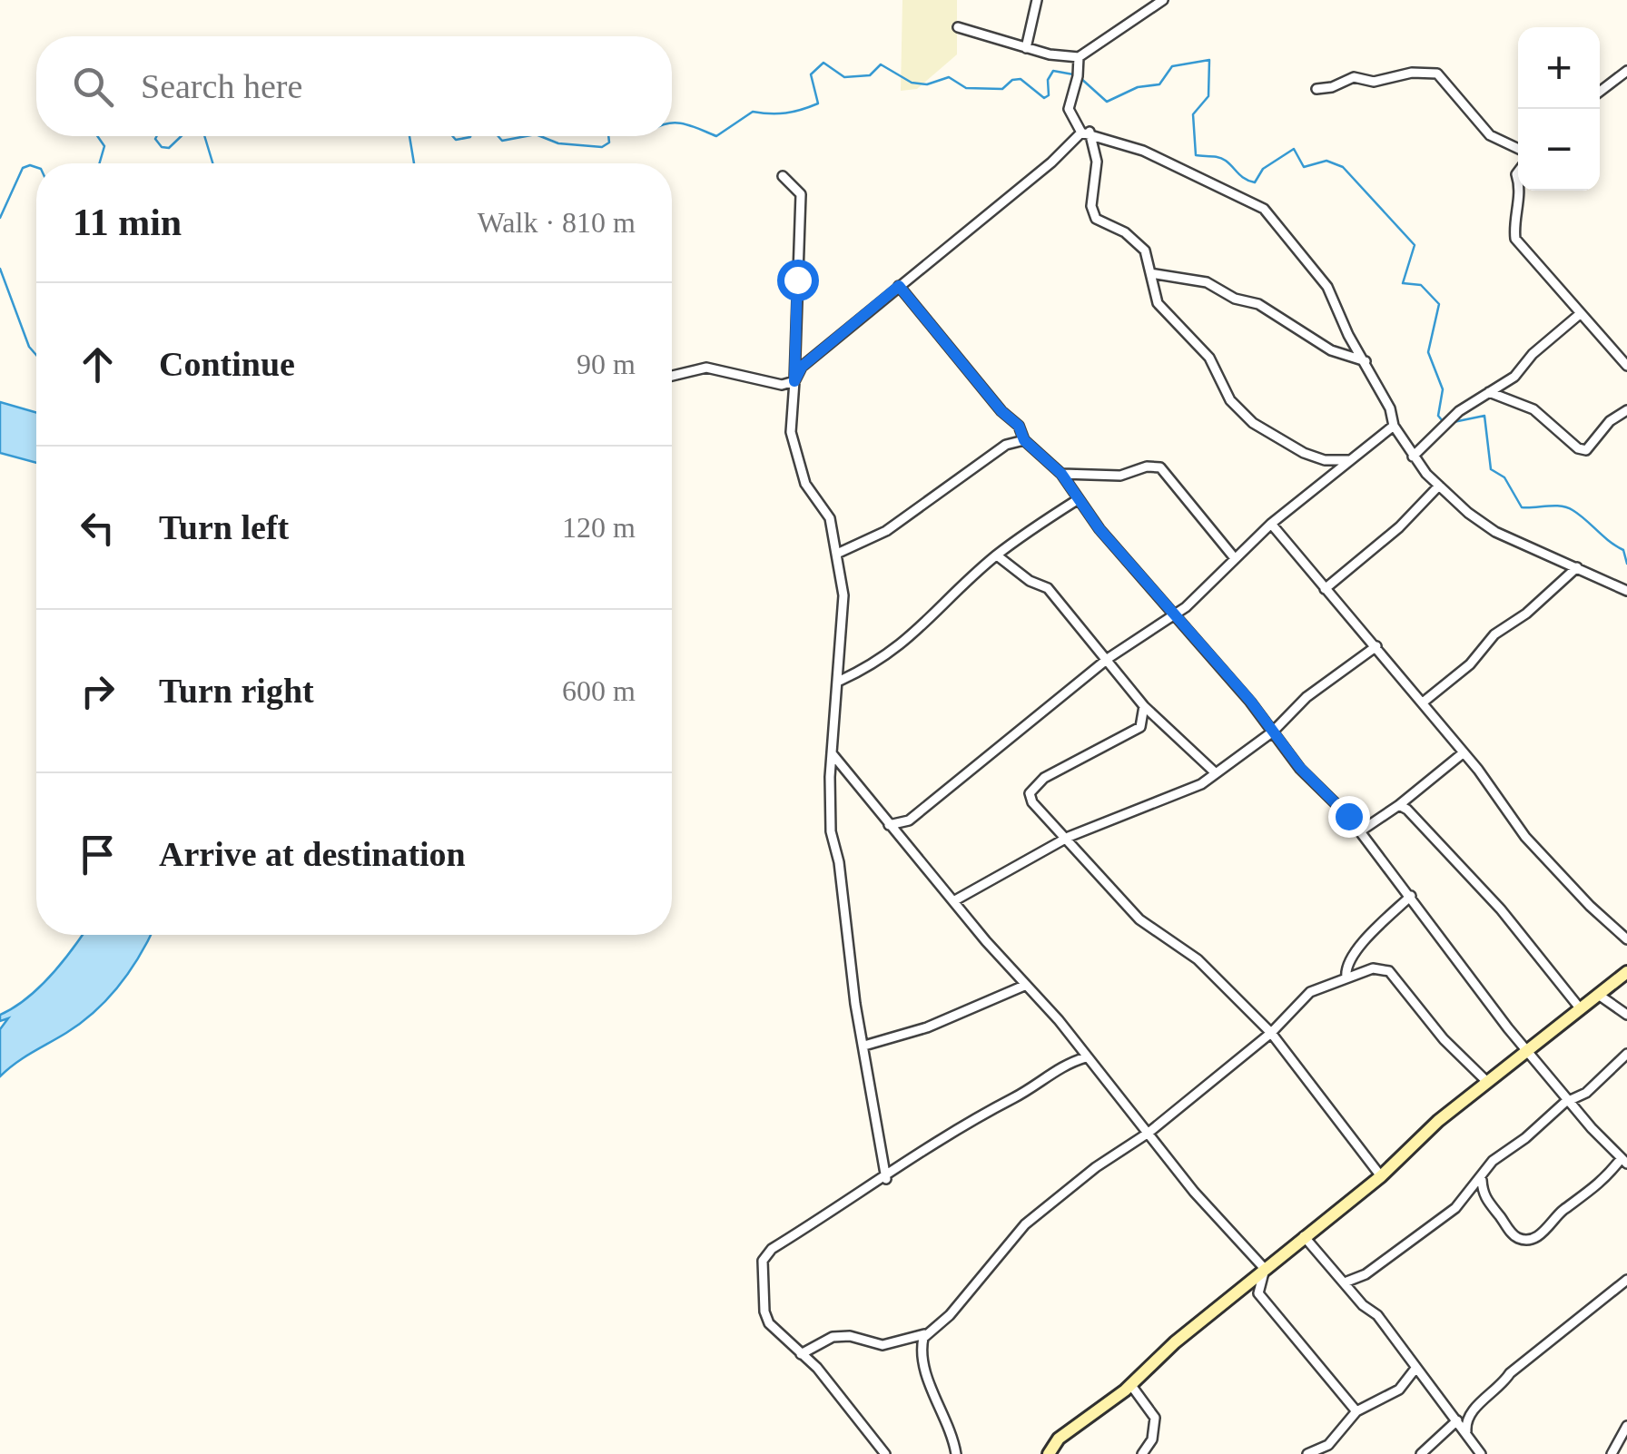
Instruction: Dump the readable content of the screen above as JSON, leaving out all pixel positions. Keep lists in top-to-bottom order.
{
  "page": {
    "map_buttons": ["+", "−"],
    "search": "Search here",
    "heading": ["11 min", "Walk · 810 m"],
    "list": [
      ["Continue", "90 m"],
      ["Turn left", "120 m"],
      ["Turn right", "600 m"],
      "Arrive at destination"
    ]
  }
}
